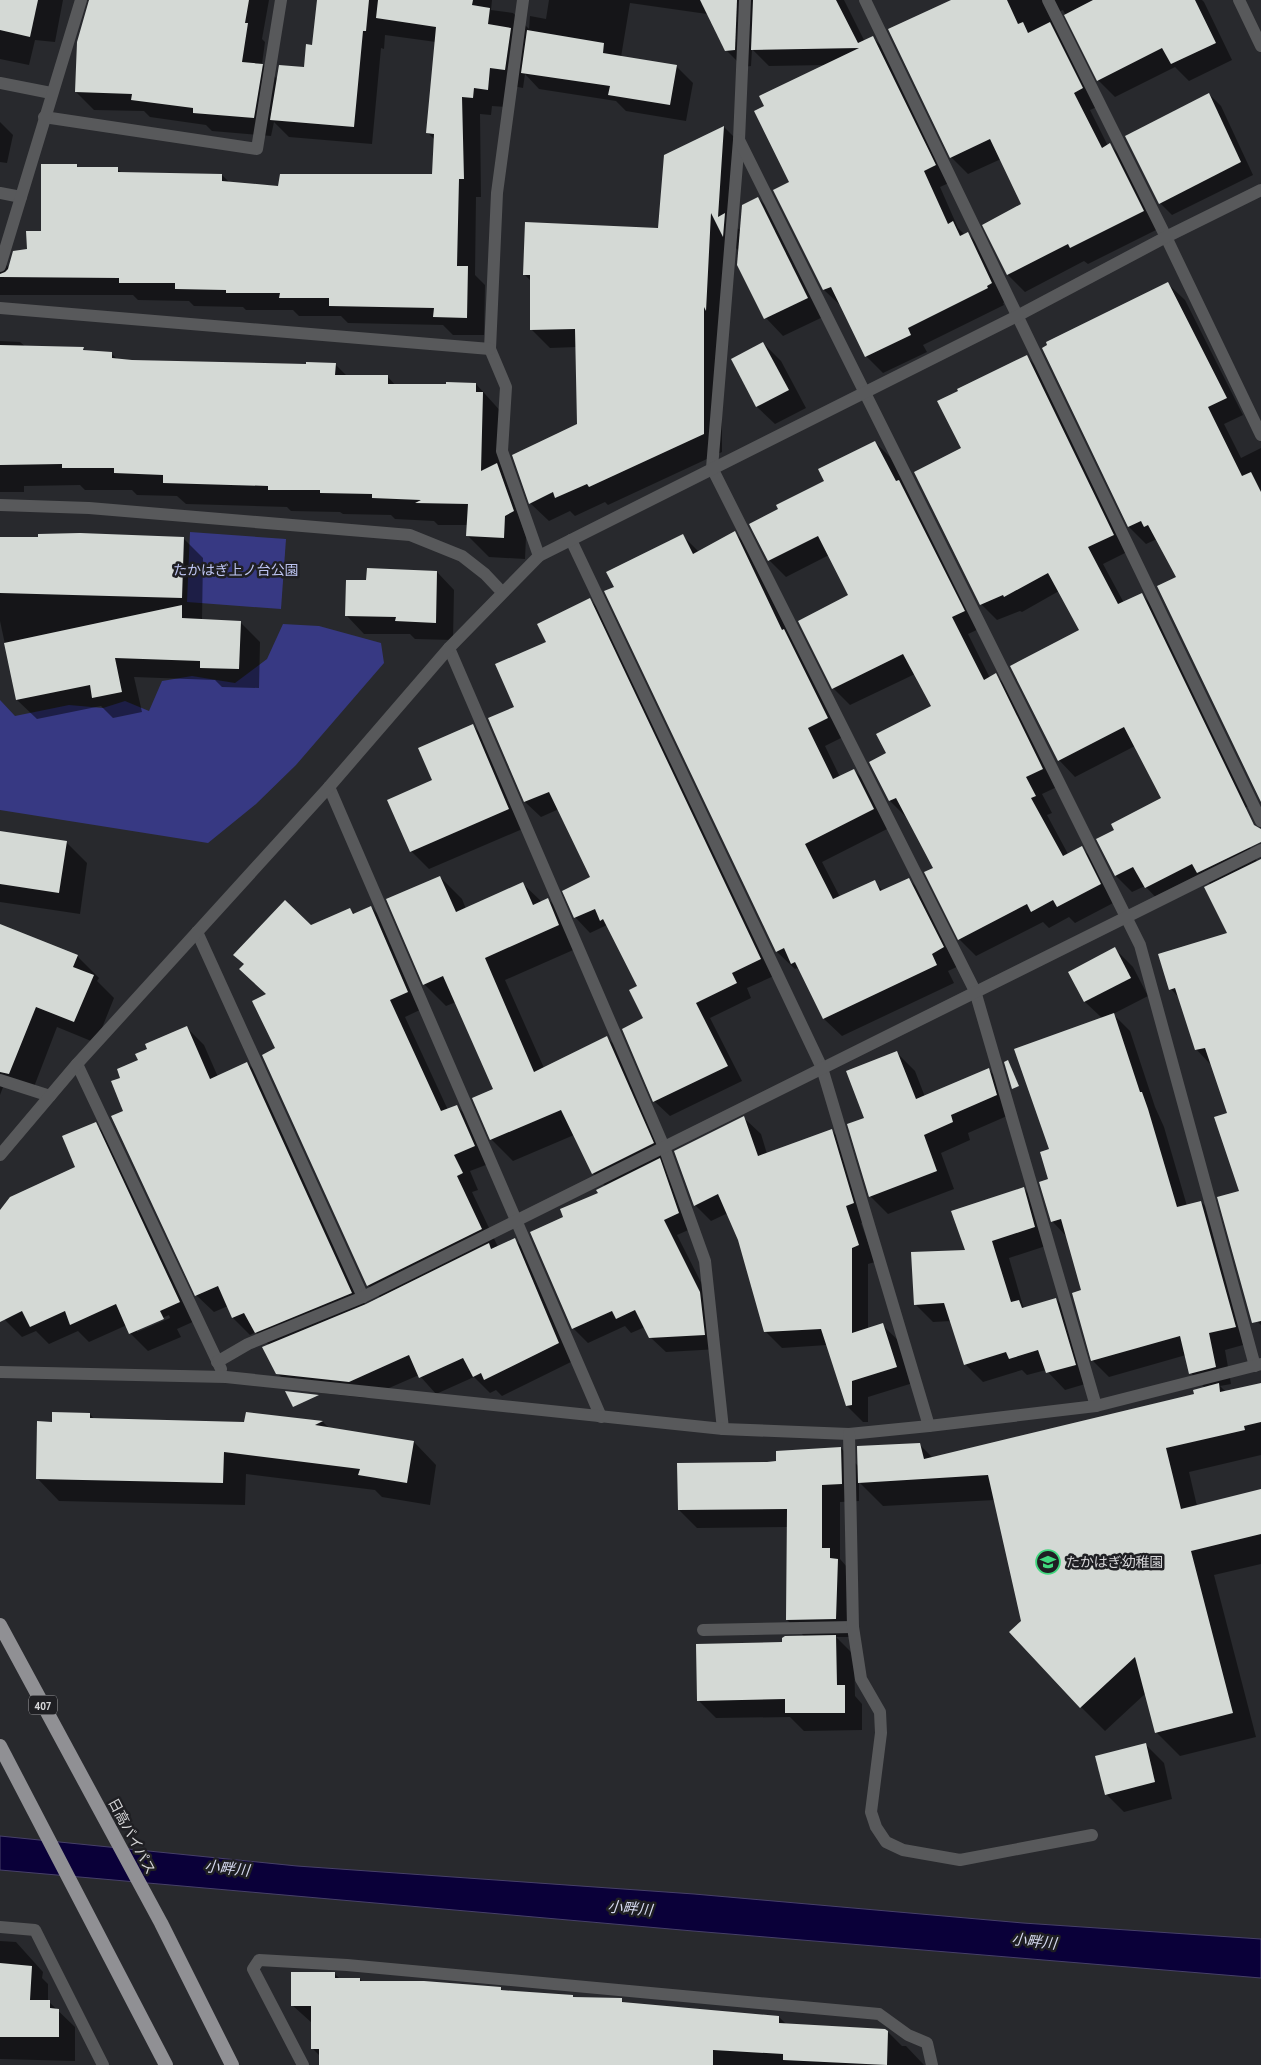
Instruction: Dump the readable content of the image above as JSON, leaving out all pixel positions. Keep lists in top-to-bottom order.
{
  "streets": {
    "highway": ["407", "日高バイパス"]
  },
  "water": ["小畔川"],
  "parks": ["たかはぎ上ノ台公園"],
  "places": {
    "school or university": ["たかはぎ幼稚園"]
  }
}
